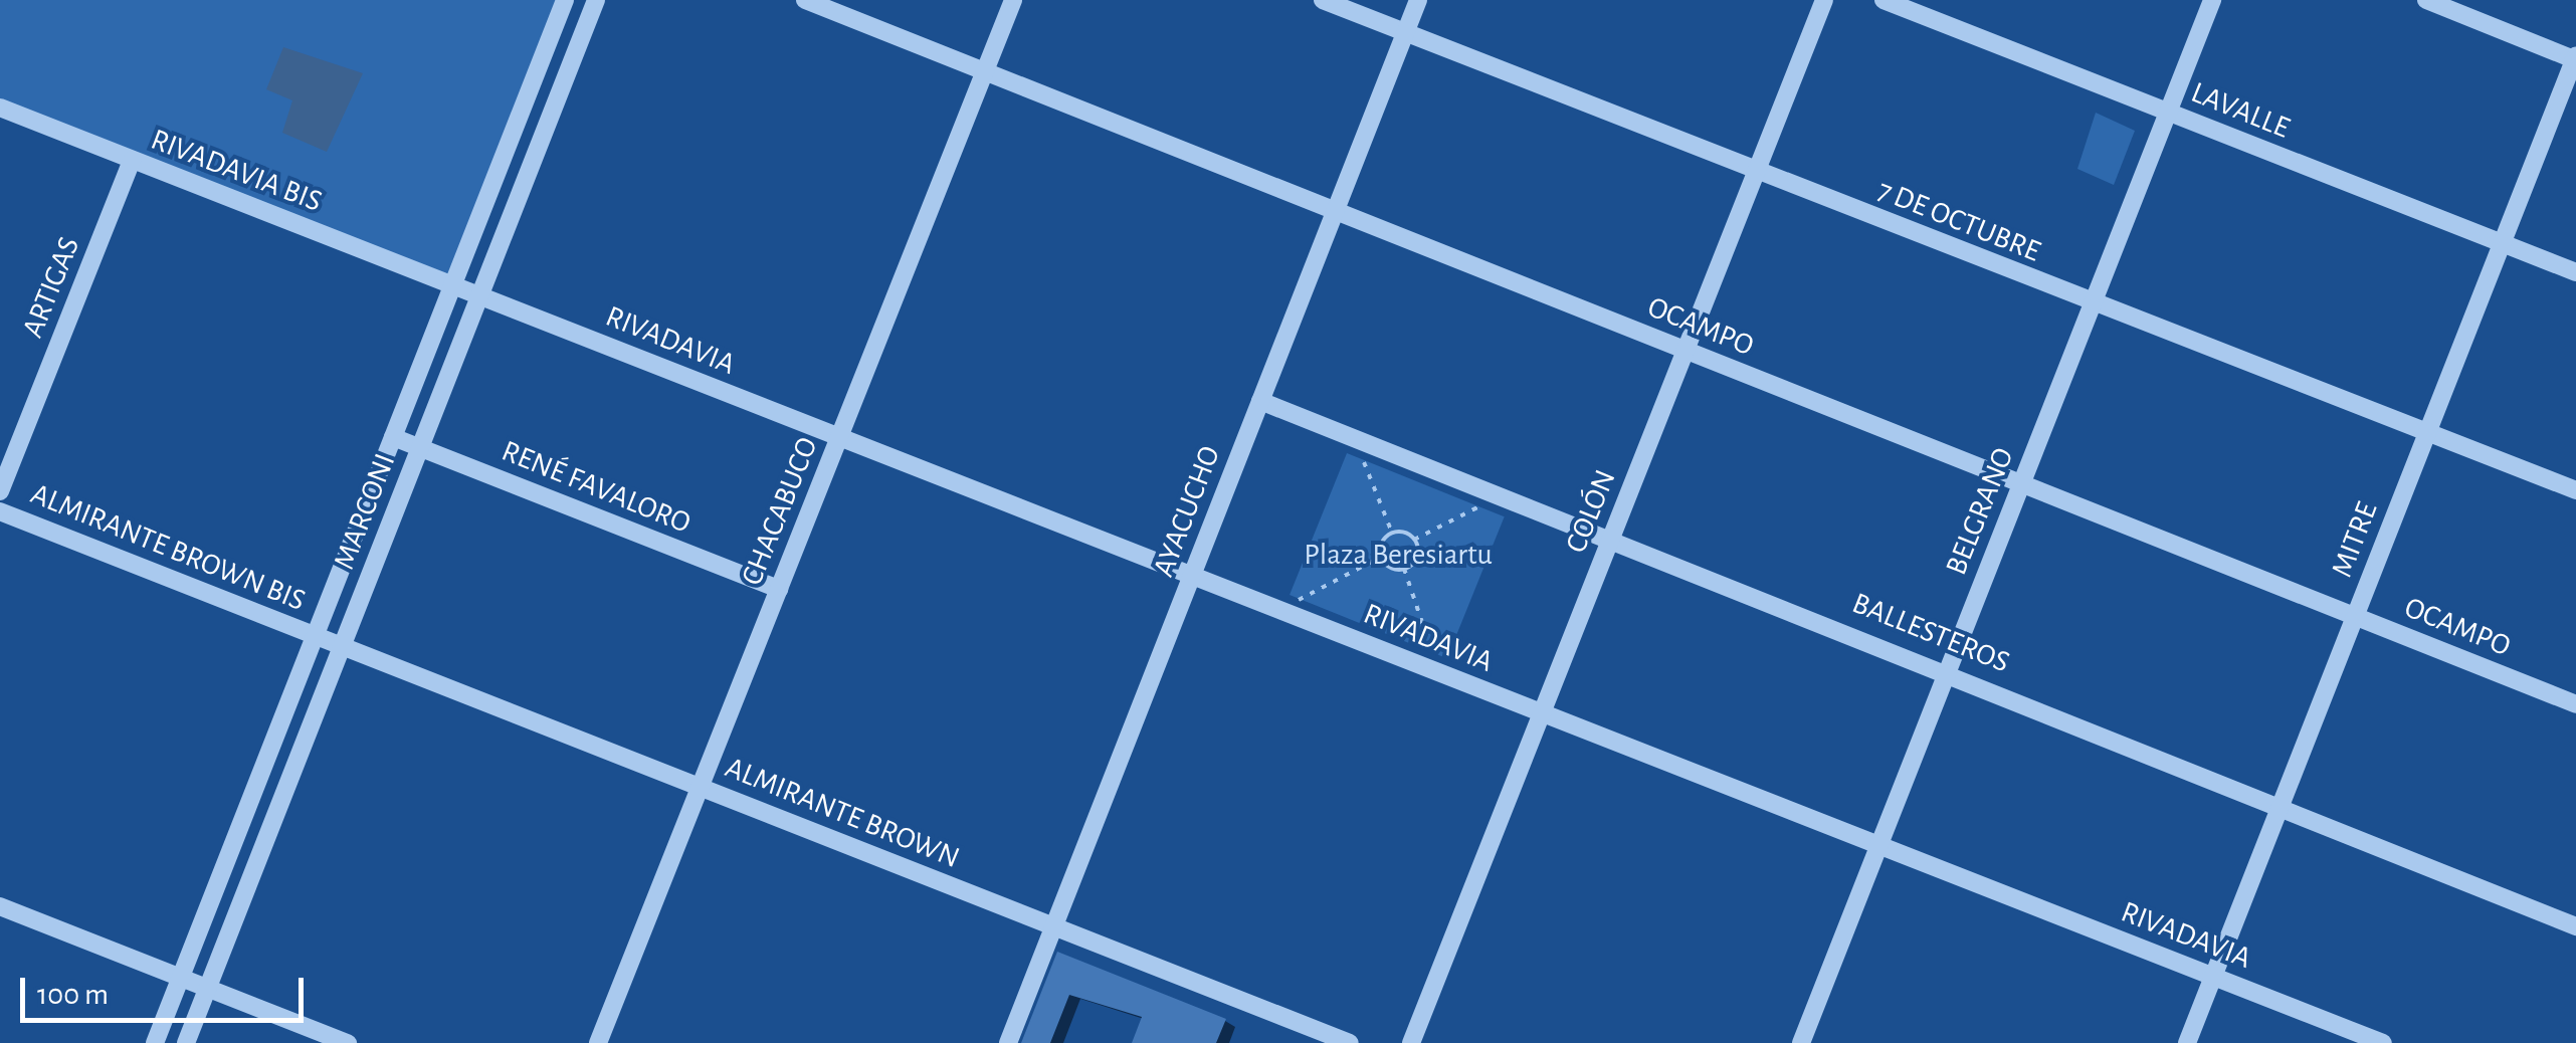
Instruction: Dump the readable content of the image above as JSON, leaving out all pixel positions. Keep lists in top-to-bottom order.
{
  "streets": {
    "street": [
      "LAVALLE",
      "RIVADAVIA BIS",
      "7 DE OCTUBRE",
      "ARTIGAS",
      "OCAMPO",
      "RIVADAVIA",
      "RENÉ FAVALORO",
      "MARCONI",
      "CHACABUCO",
      "AYACUCHO",
      "COLÓN",
      "BELGRANO",
      "MITRE",
      "ALMIRANTE BROWN BIS",
      "BALLESTEROS",
      "ALMIRANTE BROWN"
    ]
  },
  "crossings": [
    ["LAVALLE", "BELGRANO"],
    ["LAVALLE", "MITRE"],
    ["RIVADAVIA BIS", "ARTIGAS"],
    ["RIVADAVIA BIS", "RIVADAVIA"],
    ["RIVADAVIA BIS", "MARCONI"],
    ["7 DE OCTUBRE", "AYACUCHO"],
    ["7 DE OCTUBRE", "COLÓN"],
    ["7 DE OCTUBRE", "BELGRANO"],
    ["7 DE OCTUBRE", "MITRE"],
    ["OCAMPO", "CHACABUCO"],
    ["OCAMPO", "AYACUCHO"],
    ["OCAMPO", "COLÓN"],
    ["OCAMPO", "BELGRANO"],
    ["OCAMPO", "MITRE"],
    ["RIVADAVIA", "MARCONI"],
    ["RIVADAVIA", "CHACABUCO"],
    ["RIVADAVIA", "AYACUCHO"],
    ["RIVADAVIA", "COLÓN"],
    ["RIVADAVIA", "BELGRANO"],
    ["RIVADAVIA", "MITRE"],
    ["RENÉ FAVALORO", "MARCONI"],
    ["RENÉ FAVALORO", "CHACABUCO"],
    ["MARCONI", "ALMIRANTE BROWN BIS"],
    ["MARCONI", "ALMIRANTE BROWN"],
    ["CHACABUCO", "ALMIRANTE BROWN"],
    ["AYACUCHO", "BALLESTEROS"],
    ["AYACUCHO", "ALMIRANTE BROWN"],
    ["COLÓN", "BALLESTEROS"],
    ["BELGRANO", "BALLESTEROS"],
    ["MITRE", "BALLESTEROS"],
    ["ALMIRANTE BROWN BIS", "ALMIRANTE BROWN"]
  ],
  "parks": ["Plaza Beresiartu"],
  "scale_bar": "100 m"
}
